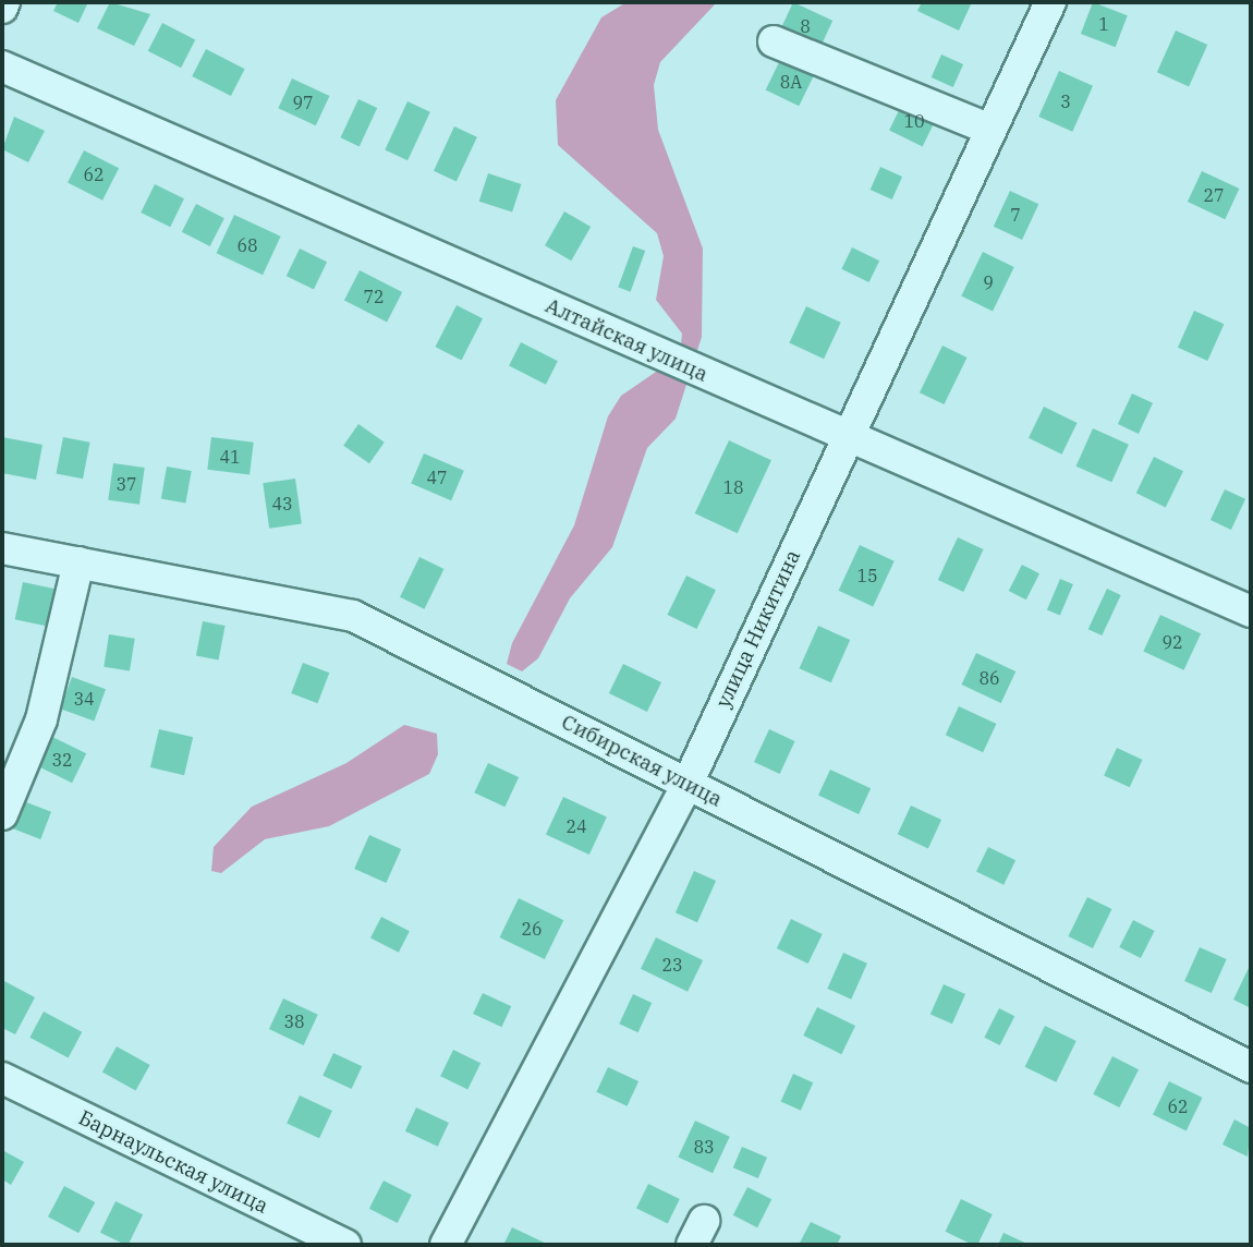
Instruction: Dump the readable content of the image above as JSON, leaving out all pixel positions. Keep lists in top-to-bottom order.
{
  "streets": {
    "street": [
      "Алтайская улица",
      "улица Никитина",
      "Сибирская улица",
      "Барнаульская улица"
    ]
  },
  "crossings": [
    ["Алтайская улица", "улица Никитина"],
    ["улица Никитина", "Сибирская улица"]
  ],
  "house_numbers": [
    "1",
    "8",
    "8А",
    "3",
    "97",
    "10",
    "62",
    "27",
    "7",
    "68",
    "9",
    "72",
    "41",
    "47",
    "37",
    "18",
    "43",
    "15",
    "92",
    "86",
    "34",
    "32",
    "24",
    "26",
    "23",
    "38",
    "62",
    "83"
  ]
}
